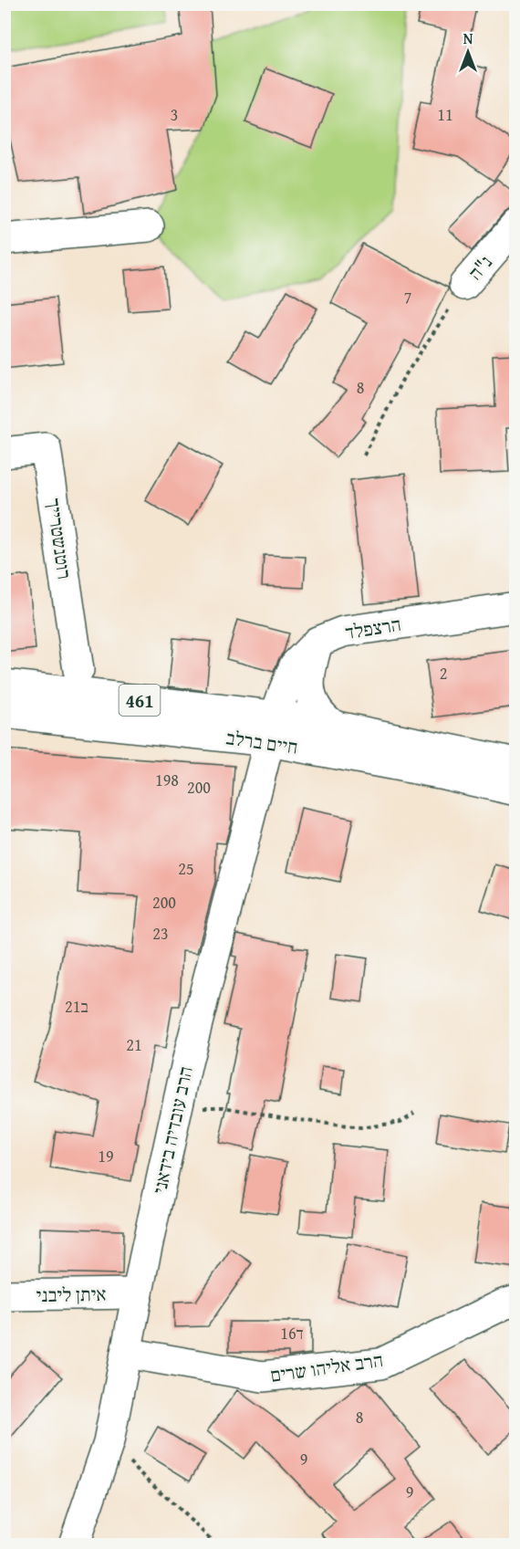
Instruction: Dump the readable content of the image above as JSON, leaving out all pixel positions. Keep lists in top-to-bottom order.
{
  "streets": {
    "street": [
      "נ\"ה",
      "רוטנשטרייך",
      "הרצפלד",
      "461",
      "חיים ברלב",
      "הרב עובדיה בידאני",
      "איתן ליבני",
      "הרב אליהו שרים"
    ]
  },
  "crossings": [
    ["הרצפלד", "חיים ברלב"],
    ["הרצפלד", "הרב עובדיה בידאני"],
    ["חיים ברלב", "הרב עובדיה בידאני"],
    ["הרב עובדיה בידאני", "איתן ליבני"],
    ["הרב עובדיה בידאני", "הרב אליהו שרים"]
  ],
  "house_numbers": [
    "3",
    "11",
    "7",
    "8",
    "2",
    "198",
    "200",
    "25",
    "200",
    "23",
    "21ב",
    "21",
    "19",
    "16ד",
    "8",
    "9",
    "9"
  ],
  "north": "top"
}
